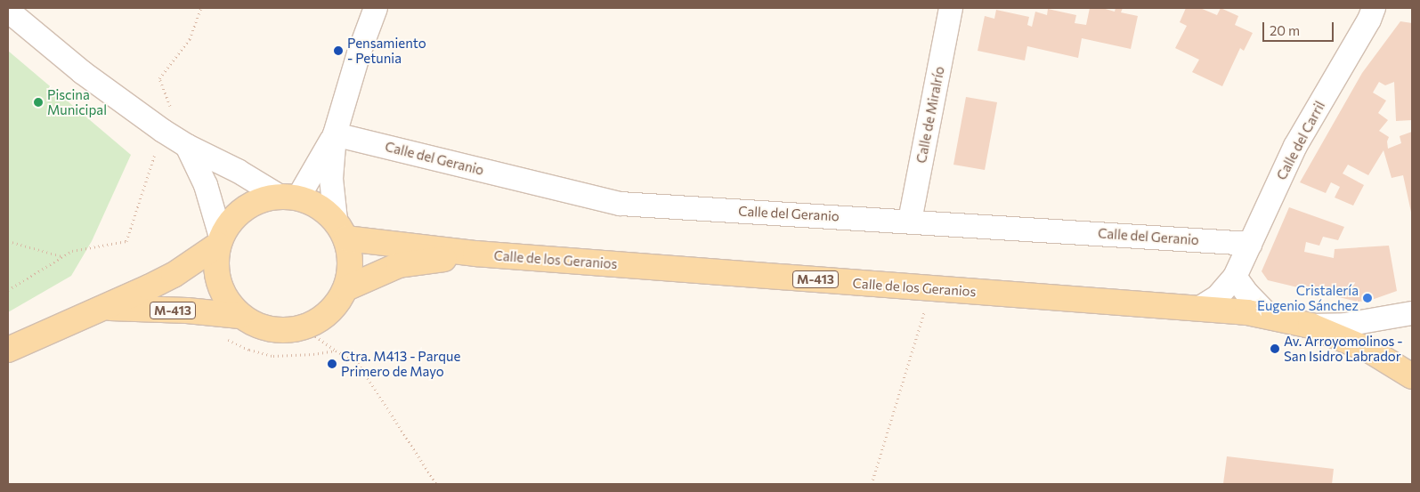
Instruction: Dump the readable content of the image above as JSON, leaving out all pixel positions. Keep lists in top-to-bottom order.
{
  "streets": {
    "main road": ["Calle de los Geranios", "M-413"],
    "street": ["Calle de Miralrío", "Calle del Carril", "Calle del Geranio"]
  },
  "crossings": [
    ["Calle de Miralrío", "Calle del Geranio"],
    ["Calle del Carril", "Calle del Geranio"],
    ["Calle del Carril", "Calle de los Geranios"],
    ["Calle de los Geranios", "M-413"]
  ],
  "places": [
    "Pensamiento - Petunia",
    "Piscina Municipal",
    "Cristalería Eugenio Sánchez",
    "Av. Arroyomolinos - San Isidro Labrador",
    "Ctra. M413 - Parque Primero de Mayo"
  ],
  "scale_bar": "20 m"
}
